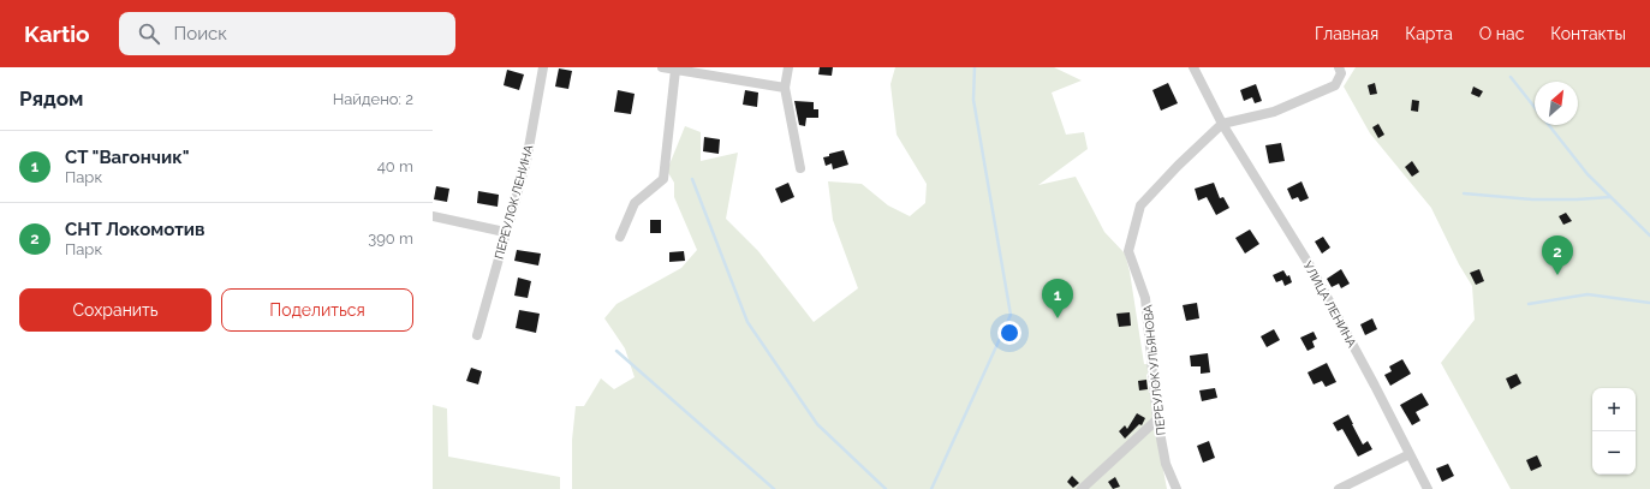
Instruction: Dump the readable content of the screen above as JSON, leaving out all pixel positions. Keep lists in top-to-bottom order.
{
  "streets": {
    "street": ["ПЕРЕУЛОК ЛЕНИНА", "УЛИЦА ЛЕНИНА", "ПЕРЕУЛОК УЛЬЯНОВА"]
  },
  "crossings": [
    ["УЛИЦА ЛЕНИНА", "ПЕРЕУЛОК УЛЬЯНОВА"]
  ],
  "north": "top right",
  "page": {
    "header": "Kartio",
    "search": "Поиск",
    "nav": [
      "Главная",
      "Карта",
      "О нас",
      "Контакты"
    ],
    "heading": ["Рядом", "Найдено: 2"],
    "list": [
      {
        "mark": "1",
        "name": "СТ \"Вагончик\"",
        "note": "Парк",
        "value": "40 m"
      },
      {
        "mark": "2",
        "name": "СНТ Локомотив",
        "note": "Парк",
        "value": "390 m"
      }
    ],
    "pins": ["2", "1"],
    "buttons": ["Сохранить", "Поделиться"],
    "map_buttons": ["+", "−"]
  }
}
